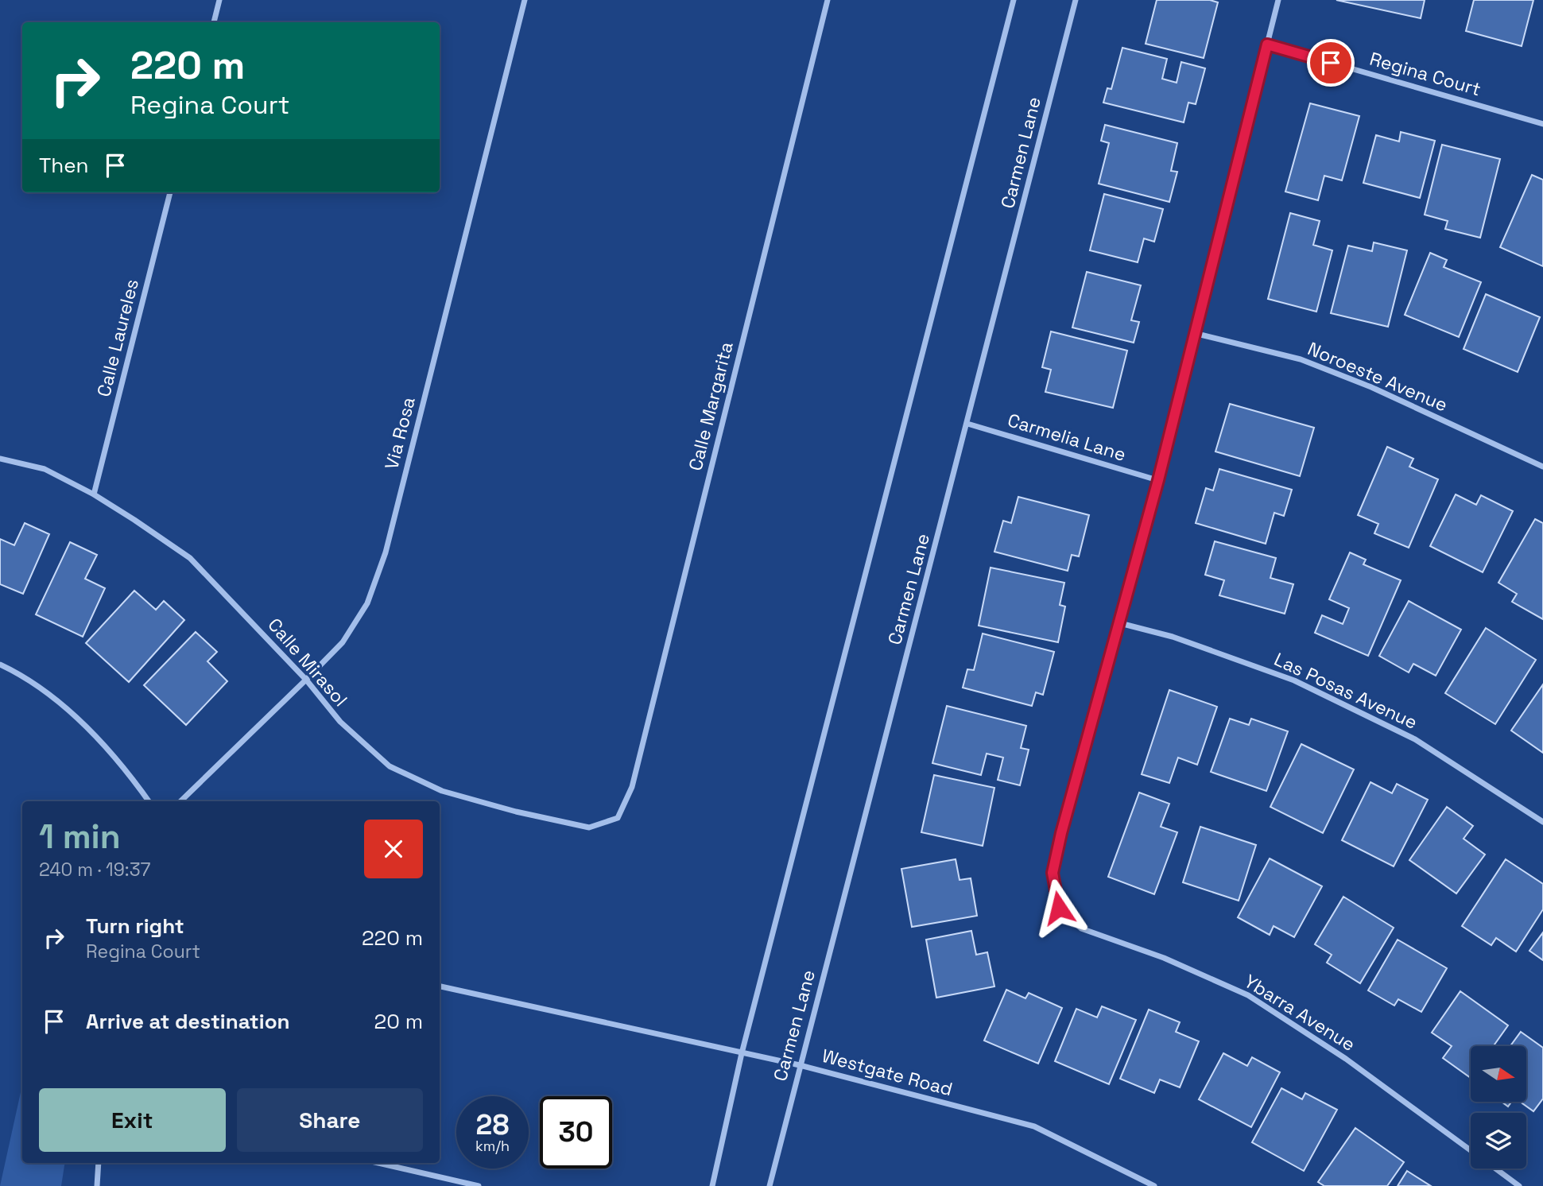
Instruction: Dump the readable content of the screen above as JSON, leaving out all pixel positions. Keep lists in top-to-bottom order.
{
  "streets": {
    "street": [
      "Regina Court",
      "Carmen Lane",
      "Calle Laureles",
      "Noroeste Avenue",
      "Calle Margarita",
      "Via Rosa",
      "Carmelia Lane",
      "Calle Mirasol",
      "Las Posas Avenue",
      "Ybarra Avenue",
      "Westgate Road"
    ]
  },
  "crossings": [
    ["Carmen Lane", "Carmelia Lane"],
    ["Carmen Lane", "Westgate Road"],
    ["Calle Laureles", "Calle Mirasol"],
    ["Calle Margarita", "Calle Mirasol"],
    ["Via Rosa", "Calle Mirasol"],
    ["Las Posas Avenue", "Ybarra Avenue"]
  ],
  "north": "right",
  "page": {
    "turn": ["220 m", "Regina Court"],
    "then": "Then",
    "heading": ["1 min", "240 m · 19:37"],
    "list": [
      {
        "name": "Turn right",
        "note": "Regina Court",
        "value": "220 m"
      },
      {
        "name": "Arrive at destination",
        "value": "20 m"
      }
    ],
    "buttons": ["Exit", "Share"],
    "speed": "28 km/h",
    "limit": "30"
  }
}
